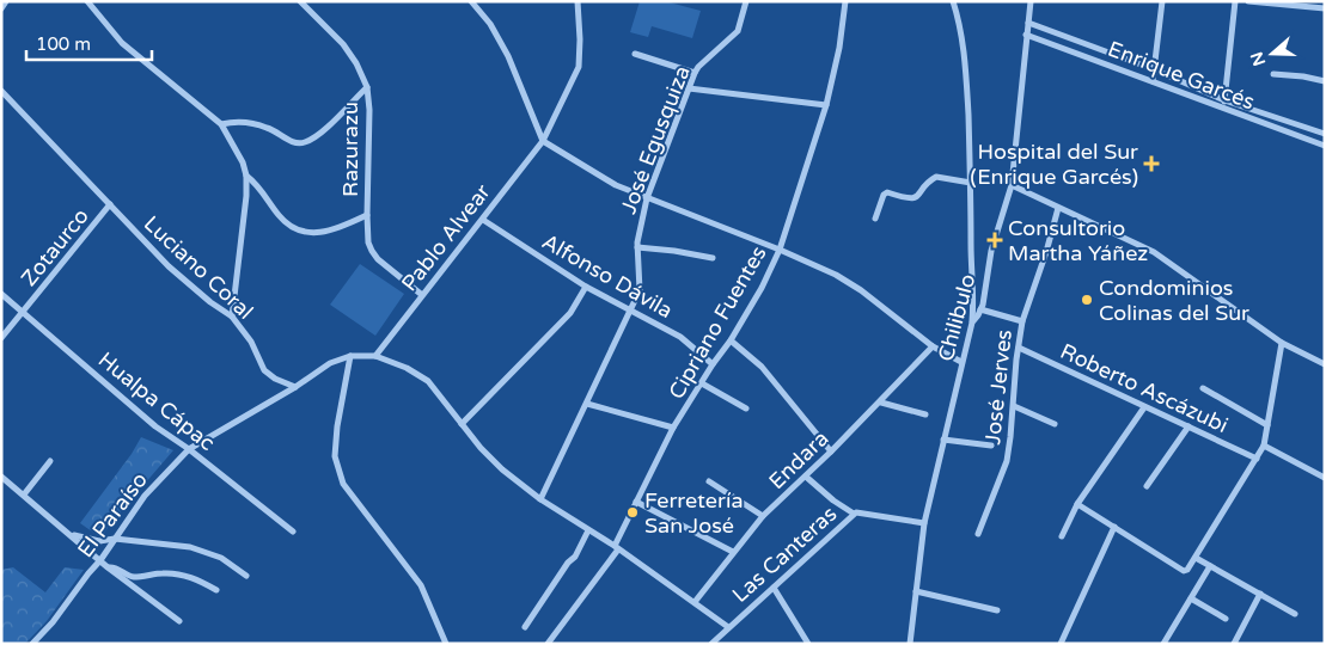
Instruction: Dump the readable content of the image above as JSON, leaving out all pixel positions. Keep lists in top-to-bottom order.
{
  "streets": {
    "street": [
      "Enrique Garcés",
      "José Egusquiza",
      "Razurazu",
      "Pablo Alvear",
      "Zotaurco",
      "Luciano Coral",
      "Alfonso Dávila",
      "Chilibulo",
      "Cipriano Fuentes",
      "José Jerves",
      "Roberto Ascázubi",
      "Hualpa Cápac",
      "Endara",
      "El Paraíso",
      "Las Canteras"
    ]
  },
  "crossings": [
    ["Enrique Garcés", "Chilibulo"],
    ["José Egusquiza", "Alfonso Dávila"],
    ["Razurazu", "Pablo Alvear"],
    ["Pablo Alvear", "Alfonso Dávila"],
    ["Zotaurco", "Luciano Coral"],
    ["Zotaurco", "Hualpa Cápac"],
    ["Luciano Coral", "El Paraíso"],
    ["Alfonso Dávila", "Cipriano Fuentes"],
    ["Chilibulo", "Las Canteras"],
    ["José Jerves", "Roberto Ascázubi"],
    ["Hualpa Cápac", "El Paraíso"]
  ],
  "places": {
    "health": ["Hospital del Sur (Enrique Garcés)", "Consultorio Martha Yáñez"],
    "other": ["Condominios Colinas del Sur", "Ferretería San José"]
  },
  "scale_bar": "100 m",
  "north": "left"
}
